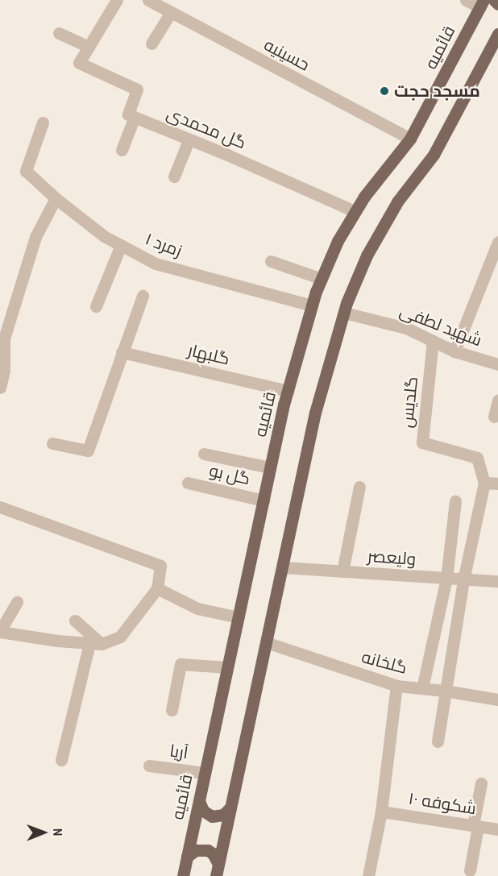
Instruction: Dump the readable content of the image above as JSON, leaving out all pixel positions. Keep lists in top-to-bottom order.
{
  "streets": {
    "main road": ["قائمیه"],
    "street": [
      "حسینیه",
      "گل محمدی",
      "زمرد ۱",
      "شهید لطفی",
      "گلبهار",
      "گلدیس",
      "گل بو",
      "ولیعصر",
      "گلخانه",
      "آریا",
      "شکوفه ۱۰"
    ]
  },
  "crossings": [
    ["قائمیه", "حسینیه"],
    ["قائمیه", "گل محمدی"],
    ["قائمیه", "زمرد ۱"],
    ["قائمیه", "گلبهار"],
    ["قائمیه", "گل بو"],
    ["قائمیه", "آریا"],
    ["شهید لطفی", "گلدیس"]
  ],
  "places": ["مسجد حجت"],
  "north": "right"
}
